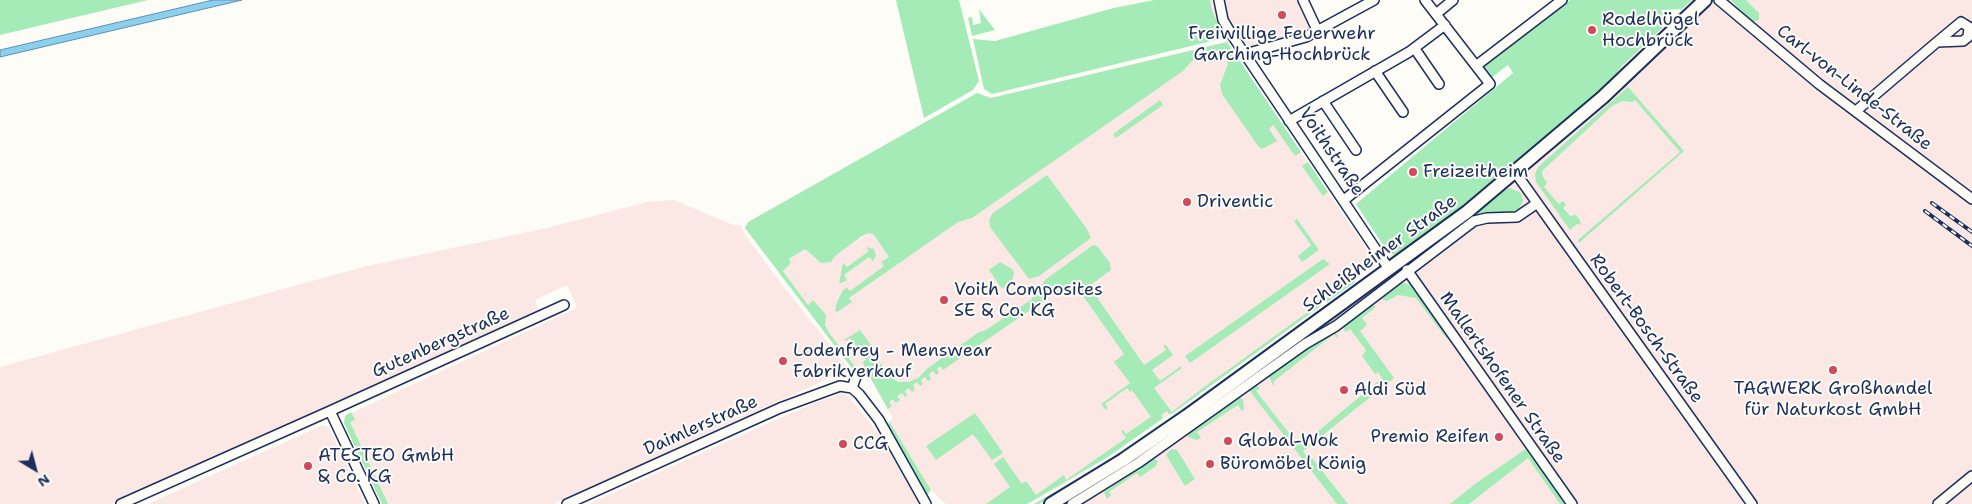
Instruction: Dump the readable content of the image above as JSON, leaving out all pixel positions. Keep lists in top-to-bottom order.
{
  "streets": {
    "main road": ["Schleißheimer Straße"],
    "street": [
      "Carl-von-Linde-Straße",
      "Voithstraße",
      "Robert-Bosch-Straße",
      "Gutenbergstraße",
      "Mallertshofener Straße",
      "Daimlerstraße"
    ]
  },
  "crossings": [
    ["Voithstraße", "Schleißheimer Straße"],
    ["Schleißheimer Straße", "Robert-Bosch-Straße"],
    ["Schleißheimer Straße", "Mallertshofener Straße"]
  ],
  "places": [
    "Freiwillige Feuerwehr Garching-Hochbrück",
    "Rodelhügel Hochbrück",
    "Freizeitheim",
    "Driventic",
    "Voith Composites SE & Co. KG",
    "Lodenfrey - Menswear Fabrikverkauf",
    "TAGWERK Großhandel für Naturkost GmbH",
    "Aldi Süd",
    "Premio Reifen",
    "Global-Wok",
    "CCG",
    "Büromöbel König",
    "ATESTEO GmbH & Co. KG"
  ],
  "north": "bottom right"
}
